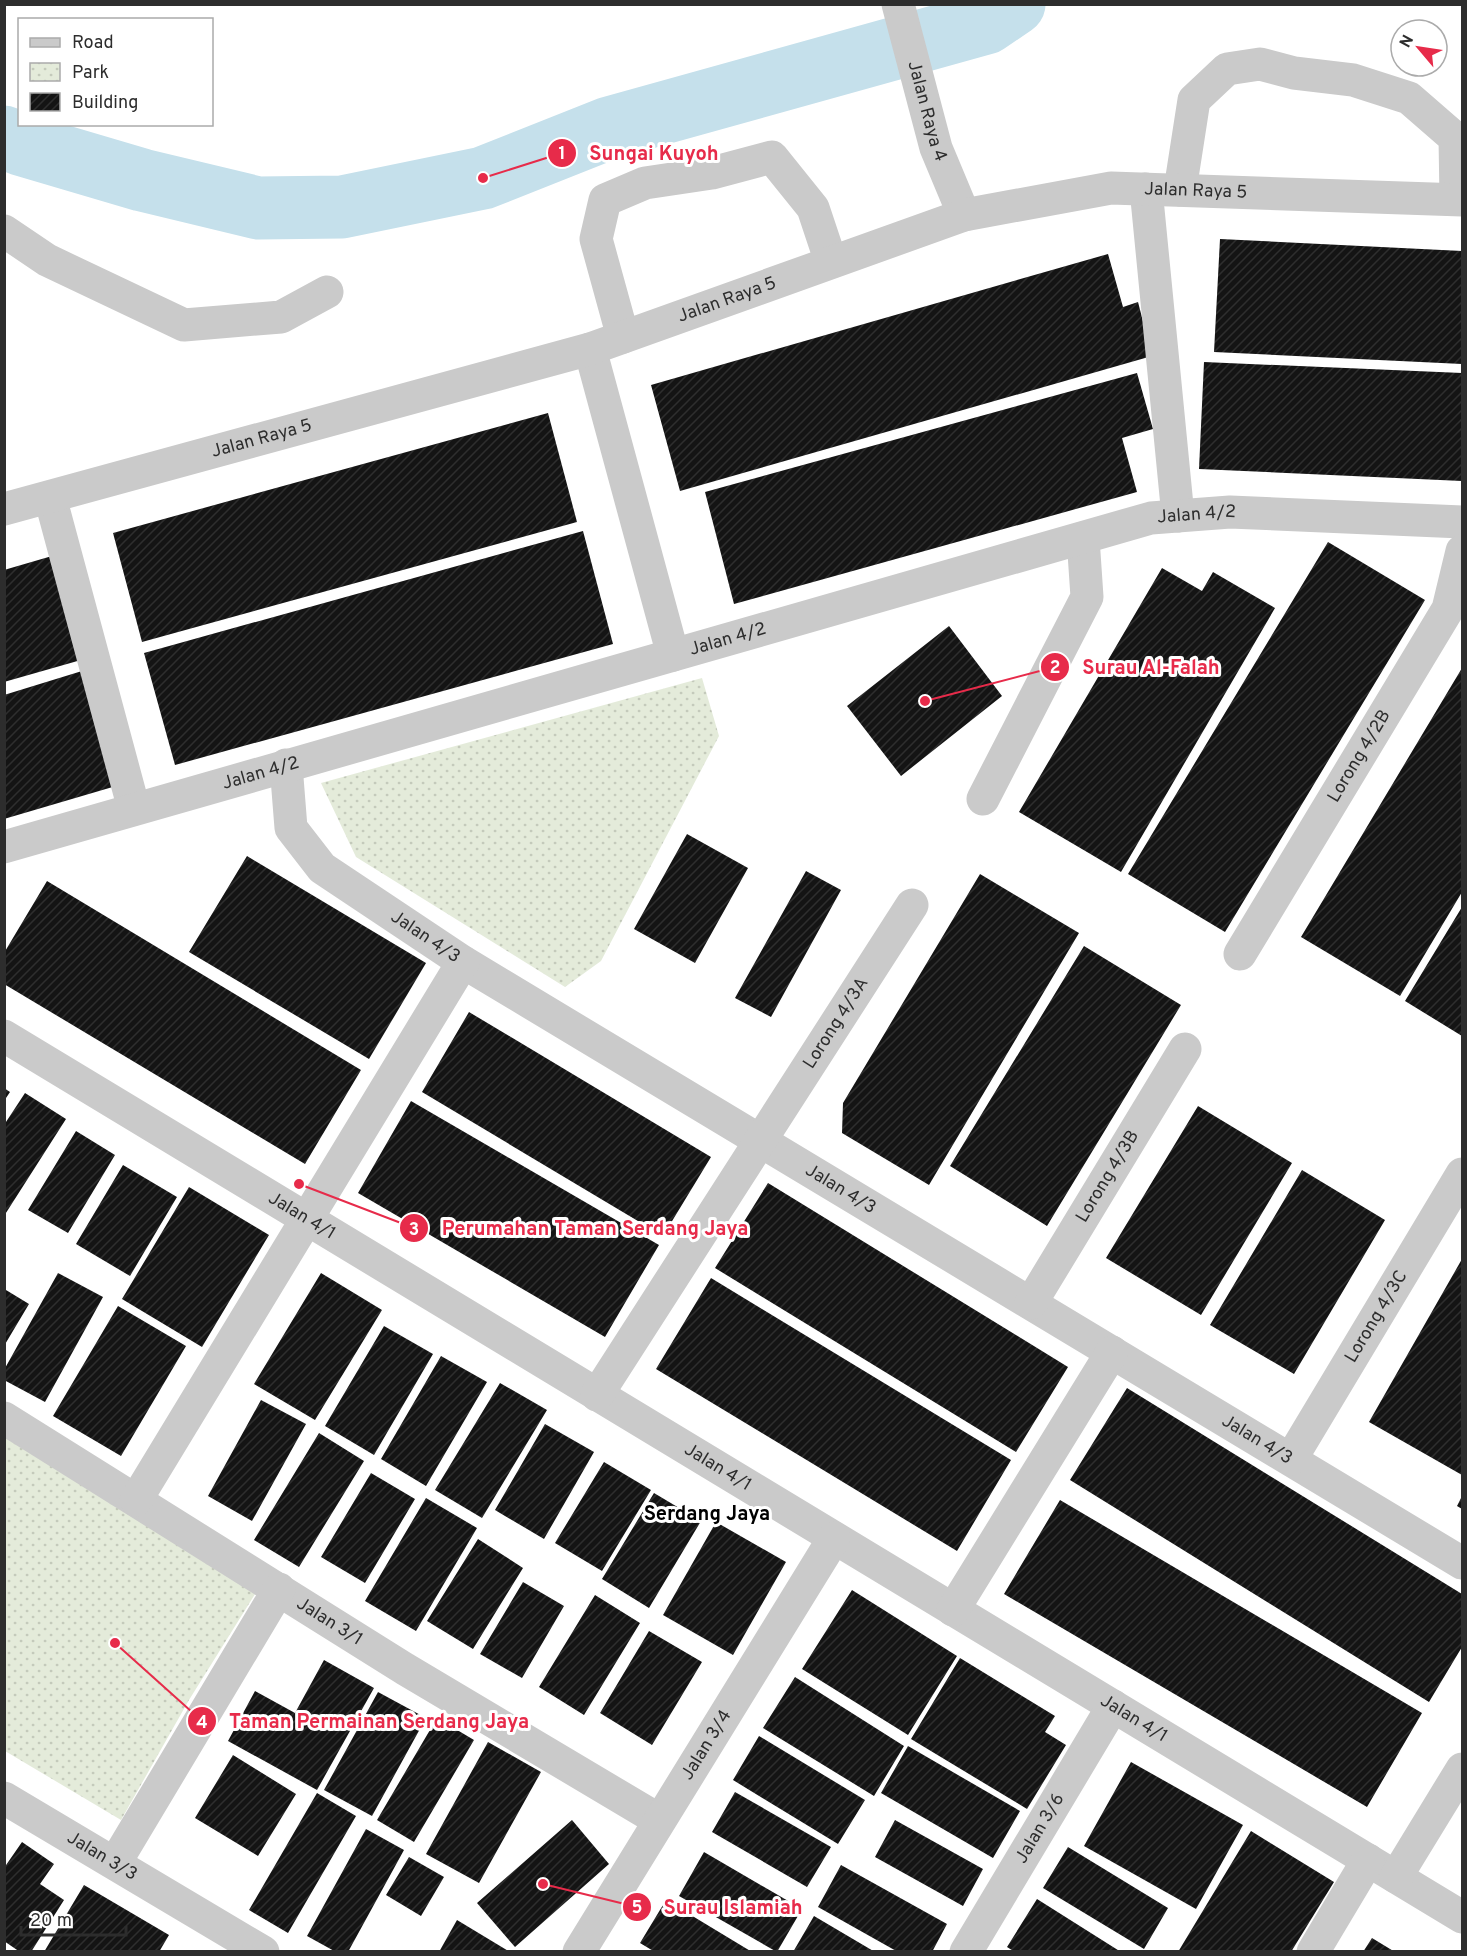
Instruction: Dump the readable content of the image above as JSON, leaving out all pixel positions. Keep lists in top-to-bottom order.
{
  "streets": {
    "street": [
      "Jalan Raya 4",
      "Jalan Raya 5",
      "Jalan 4/2",
      "Lorong 4/2B",
      "Jalan 4/3",
      "Lorong 4/3A",
      "Lorong 4/3B",
      "Jalan 4/1",
      "Lorong 4/3C",
      "Jalan 3/1",
      "Jalan 3/4",
      "Jalan 3/6",
      "Jalan 3/3"
    ]
  },
  "crossings": [
    ["Jalan Raya 4", "Jalan Raya 5"],
    ["Jalan 4/2", "Jalan 4/3"],
    ["Jalan 4/3", "Lorong 4/3A"],
    ["Jalan 4/3", "Lorong 4/3B"],
    ["Jalan 4/3", "Lorong 4/3C"],
    ["Lorong 4/3A", "Jalan 4/1"],
    ["Jalan 4/1", "Jalan 3/4"],
    ["Jalan 4/1", "Jalan 3/6"],
    ["Jalan 3/1", "Jalan 3/4"]
  ],
  "districts": ["Serdang Jaya"],
  "places": [
    "Sungai Kuyoh",
    "Surau Al-Falah",
    "Perumahan Taman Serdang Jaya",
    "Taman Permainan Serdang Jaya",
    "Surau Islamiah"
  ],
  "legend": ["Road", "Park", "Building"],
  "scale_bar": "20 m",
  "north": "top left"
}
